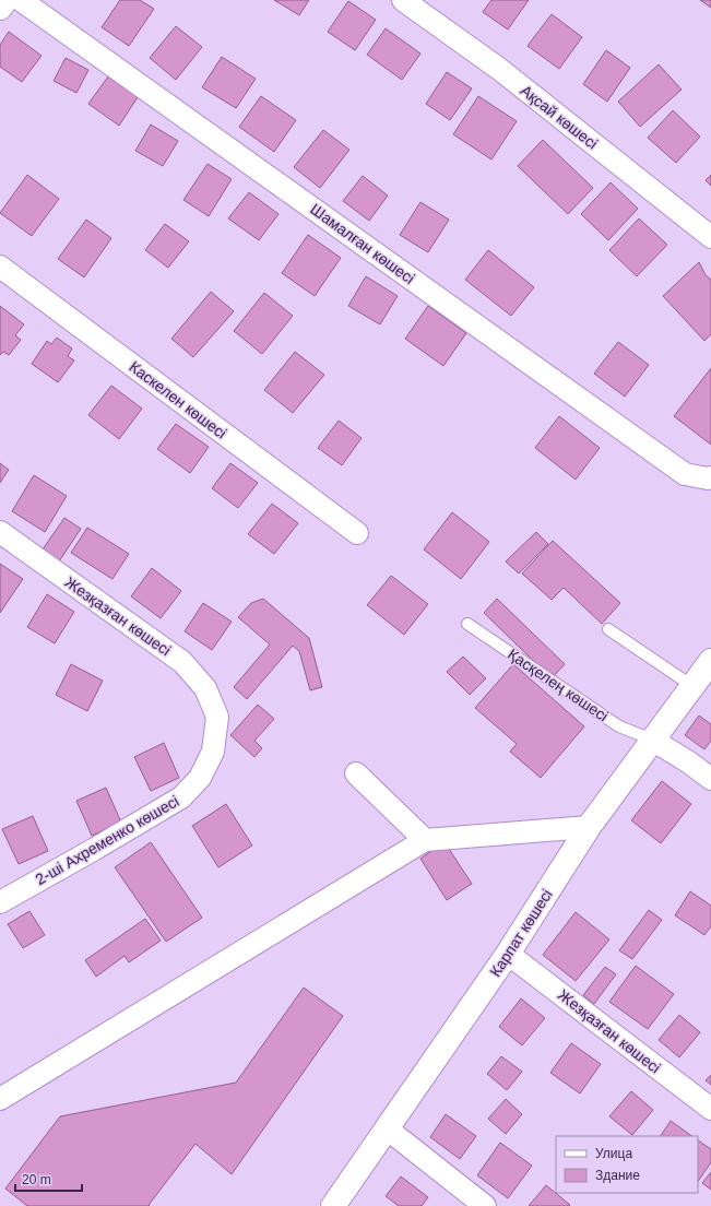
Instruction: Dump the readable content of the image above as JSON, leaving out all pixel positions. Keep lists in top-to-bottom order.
{
  "streets": {
    "street": [
      "Ақсай көшесі",
      "Шамалған көшесі",
      "Каскелен көшесі",
      "Жезқазған көшесі",
      "2-ші Ахременко көшесі",
      "Карпат көшесі"
    ],
    "lane": ["Қасқелең көшесі"]
  },
  "crossings": [
    ["Жезқазған көшесі", "2-ші Ахременко көшесі"],
    ["Жезқазған көшесі", "Карпат көшесі"],
    ["Қасқелең көшесі", "Карпат көшесі"]
  ],
  "legend": ["Улица", "Здание"],
  "scale_bar": "20 m"
}
